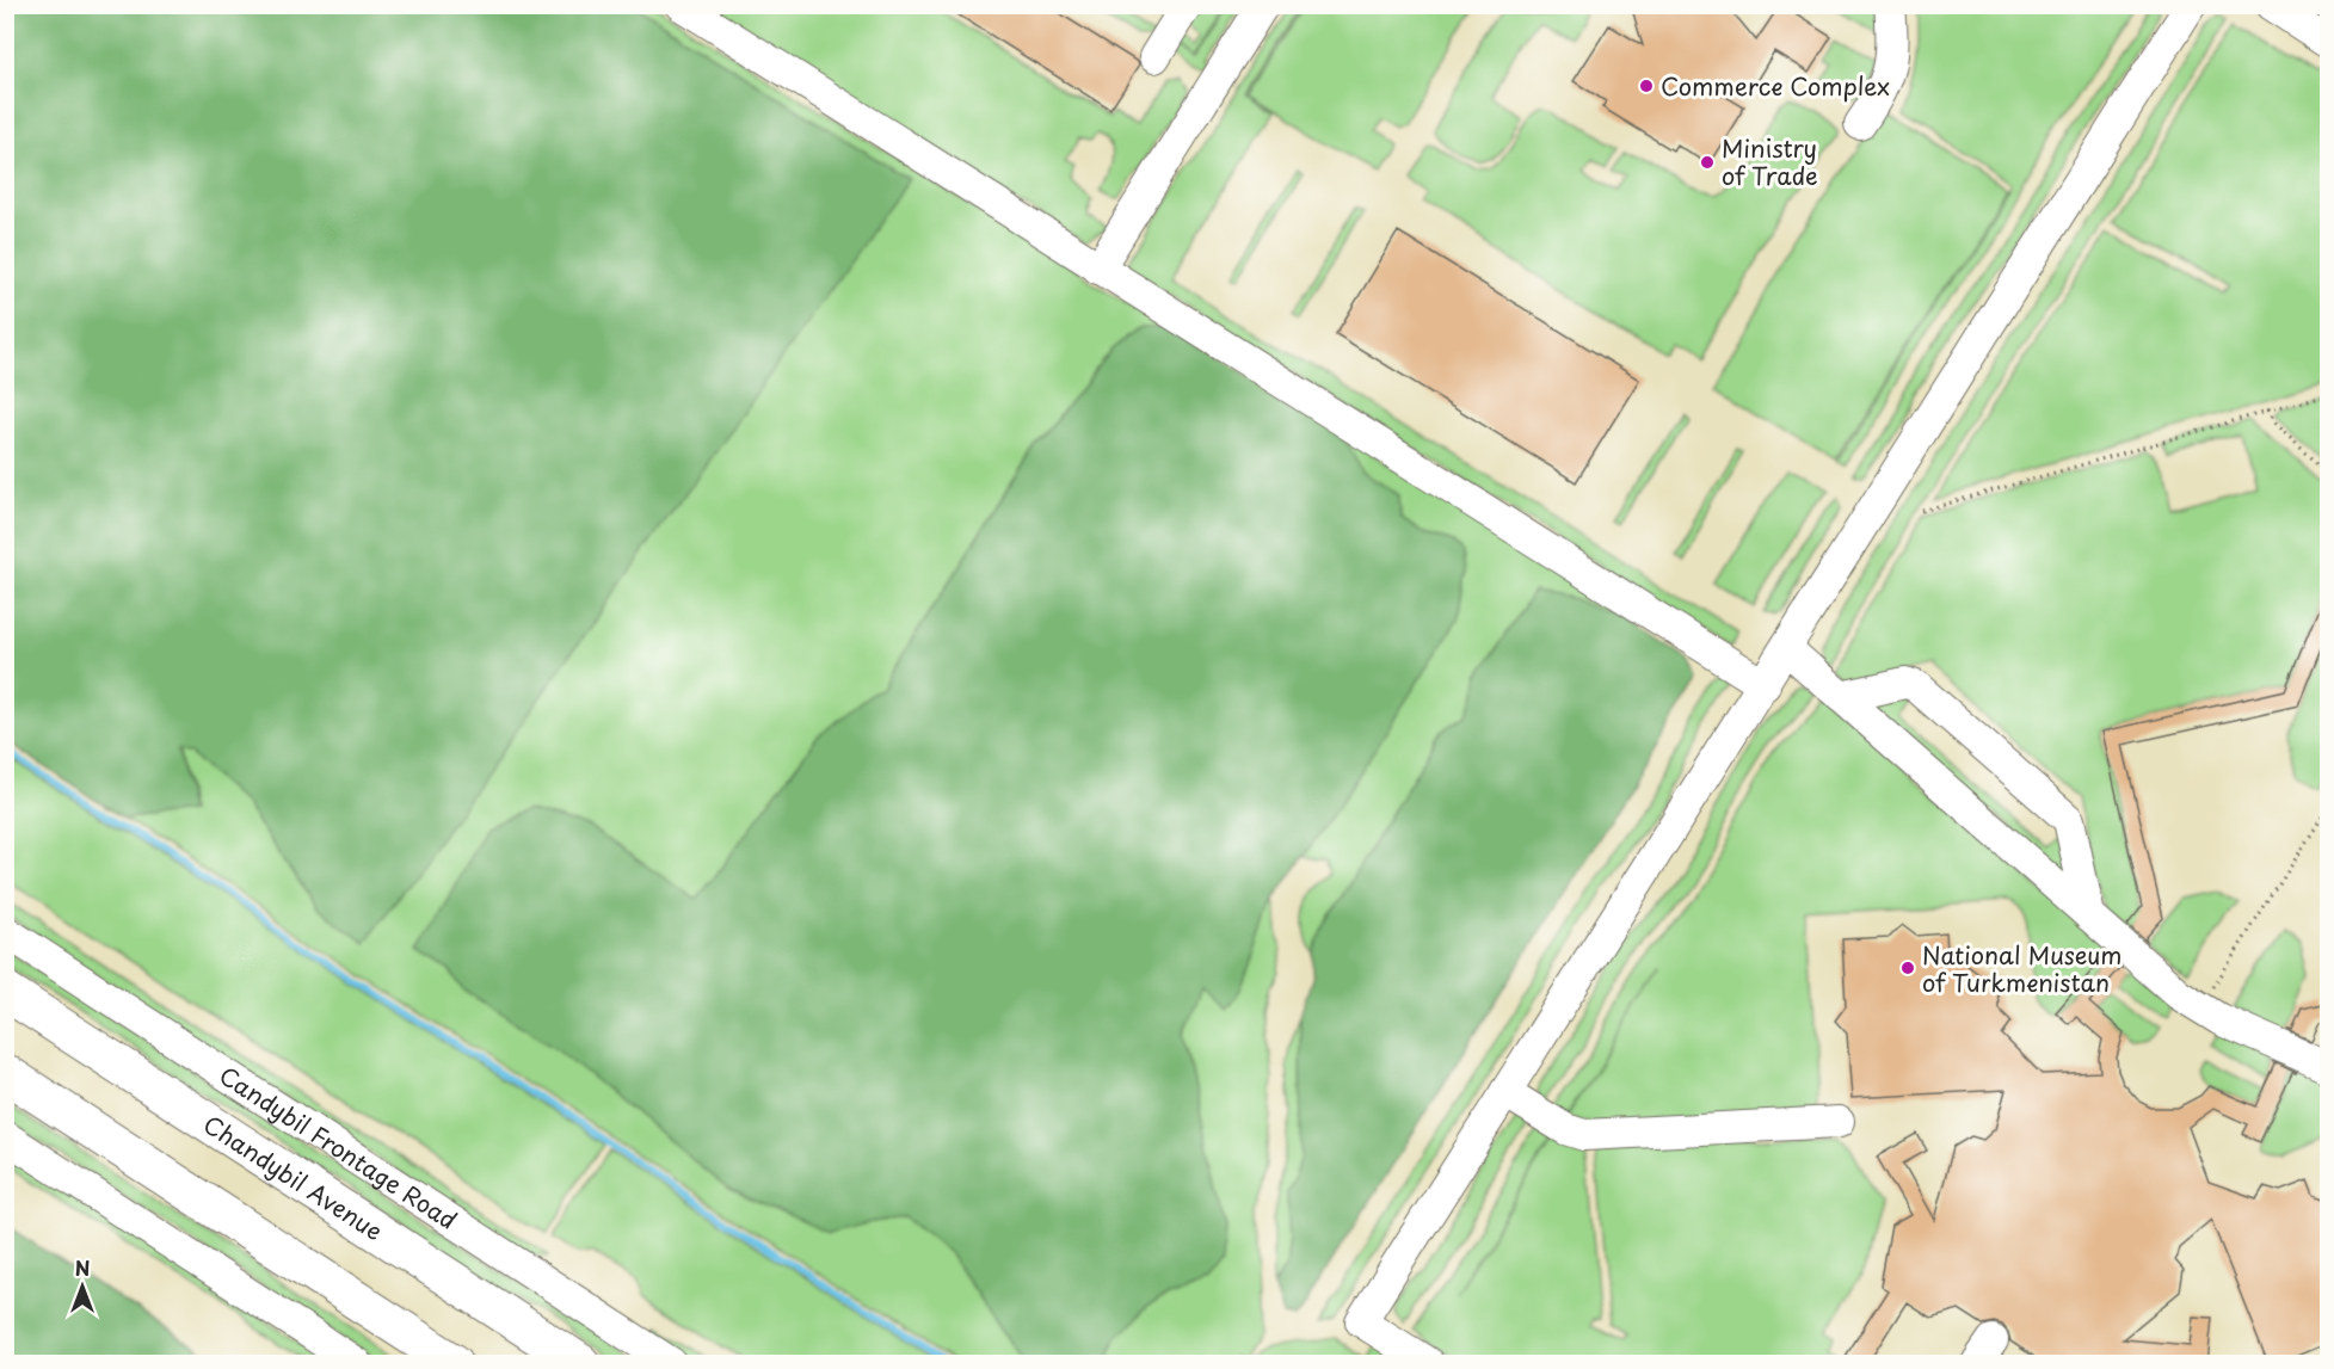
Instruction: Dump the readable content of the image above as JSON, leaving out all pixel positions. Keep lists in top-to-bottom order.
{
  "streets": {
    "main road": ["Chandybil Avenue"],
    "street": ["Candybil Frontage Road"]
  },
  "places": ["Commerce Complex", "Ministry of Trade", "National Museum of Turkmenistan"],
  "north": "top"
}
